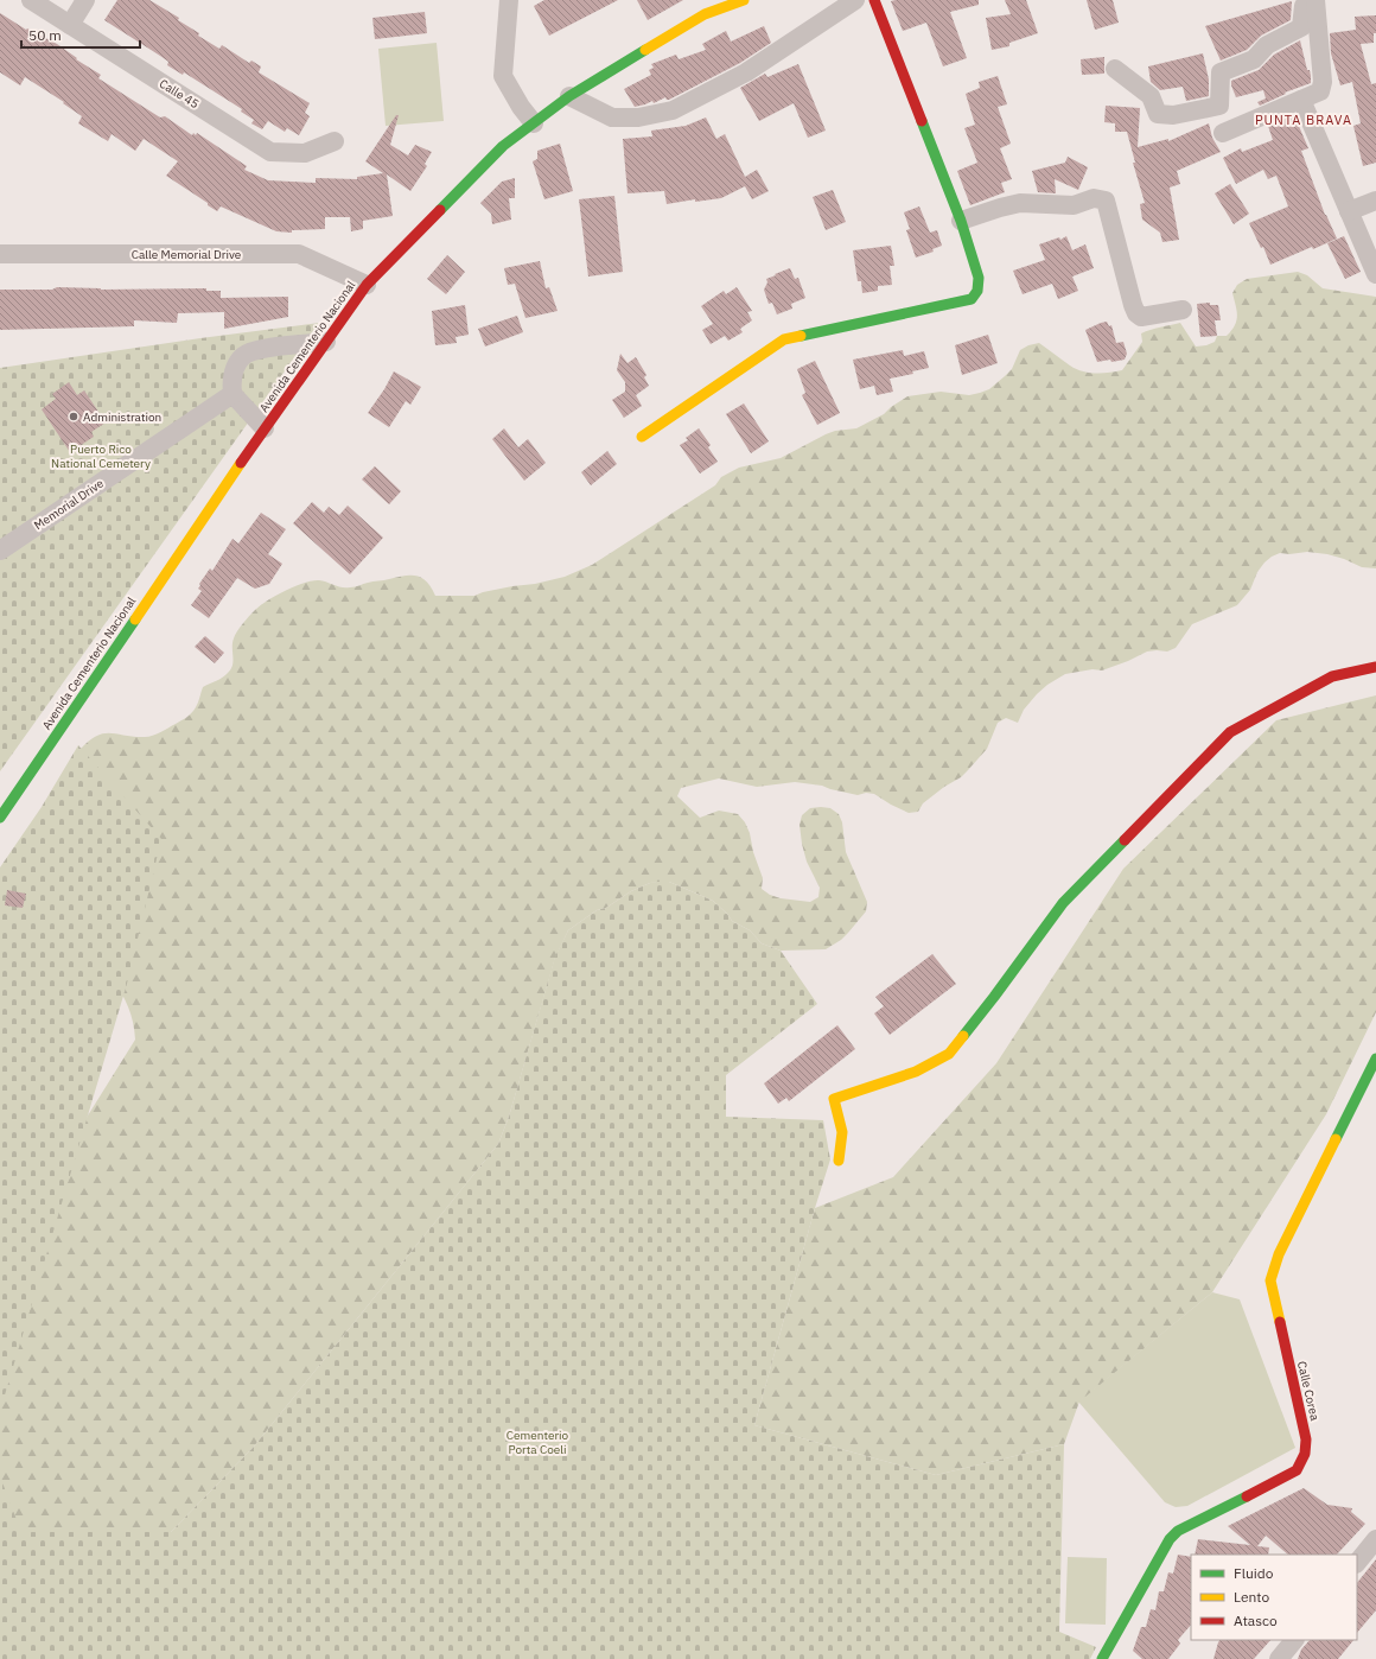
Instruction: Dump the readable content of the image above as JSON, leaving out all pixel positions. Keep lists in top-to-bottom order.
{
  "streets": {
    "street": [
      "Calle 45",
      "Calle Memorial Drive",
      "Avenida Cementerio Nacional",
      "Memorial Drive",
      "Calle Corea"
    ]
  },
  "crossings": [
    ["Calle Memorial Drive", "Avenida Cementerio Nacional"]
  ],
  "districts": ["PUNTA BRAVA"],
  "parks": ["Puerto Rico National Cemetery", "Cementerio Porta Coeli"],
  "places": ["Administration"],
  "legend": ["Fluido", "Lento", "Atasco"],
  "scale_bar": "50 m"
}
